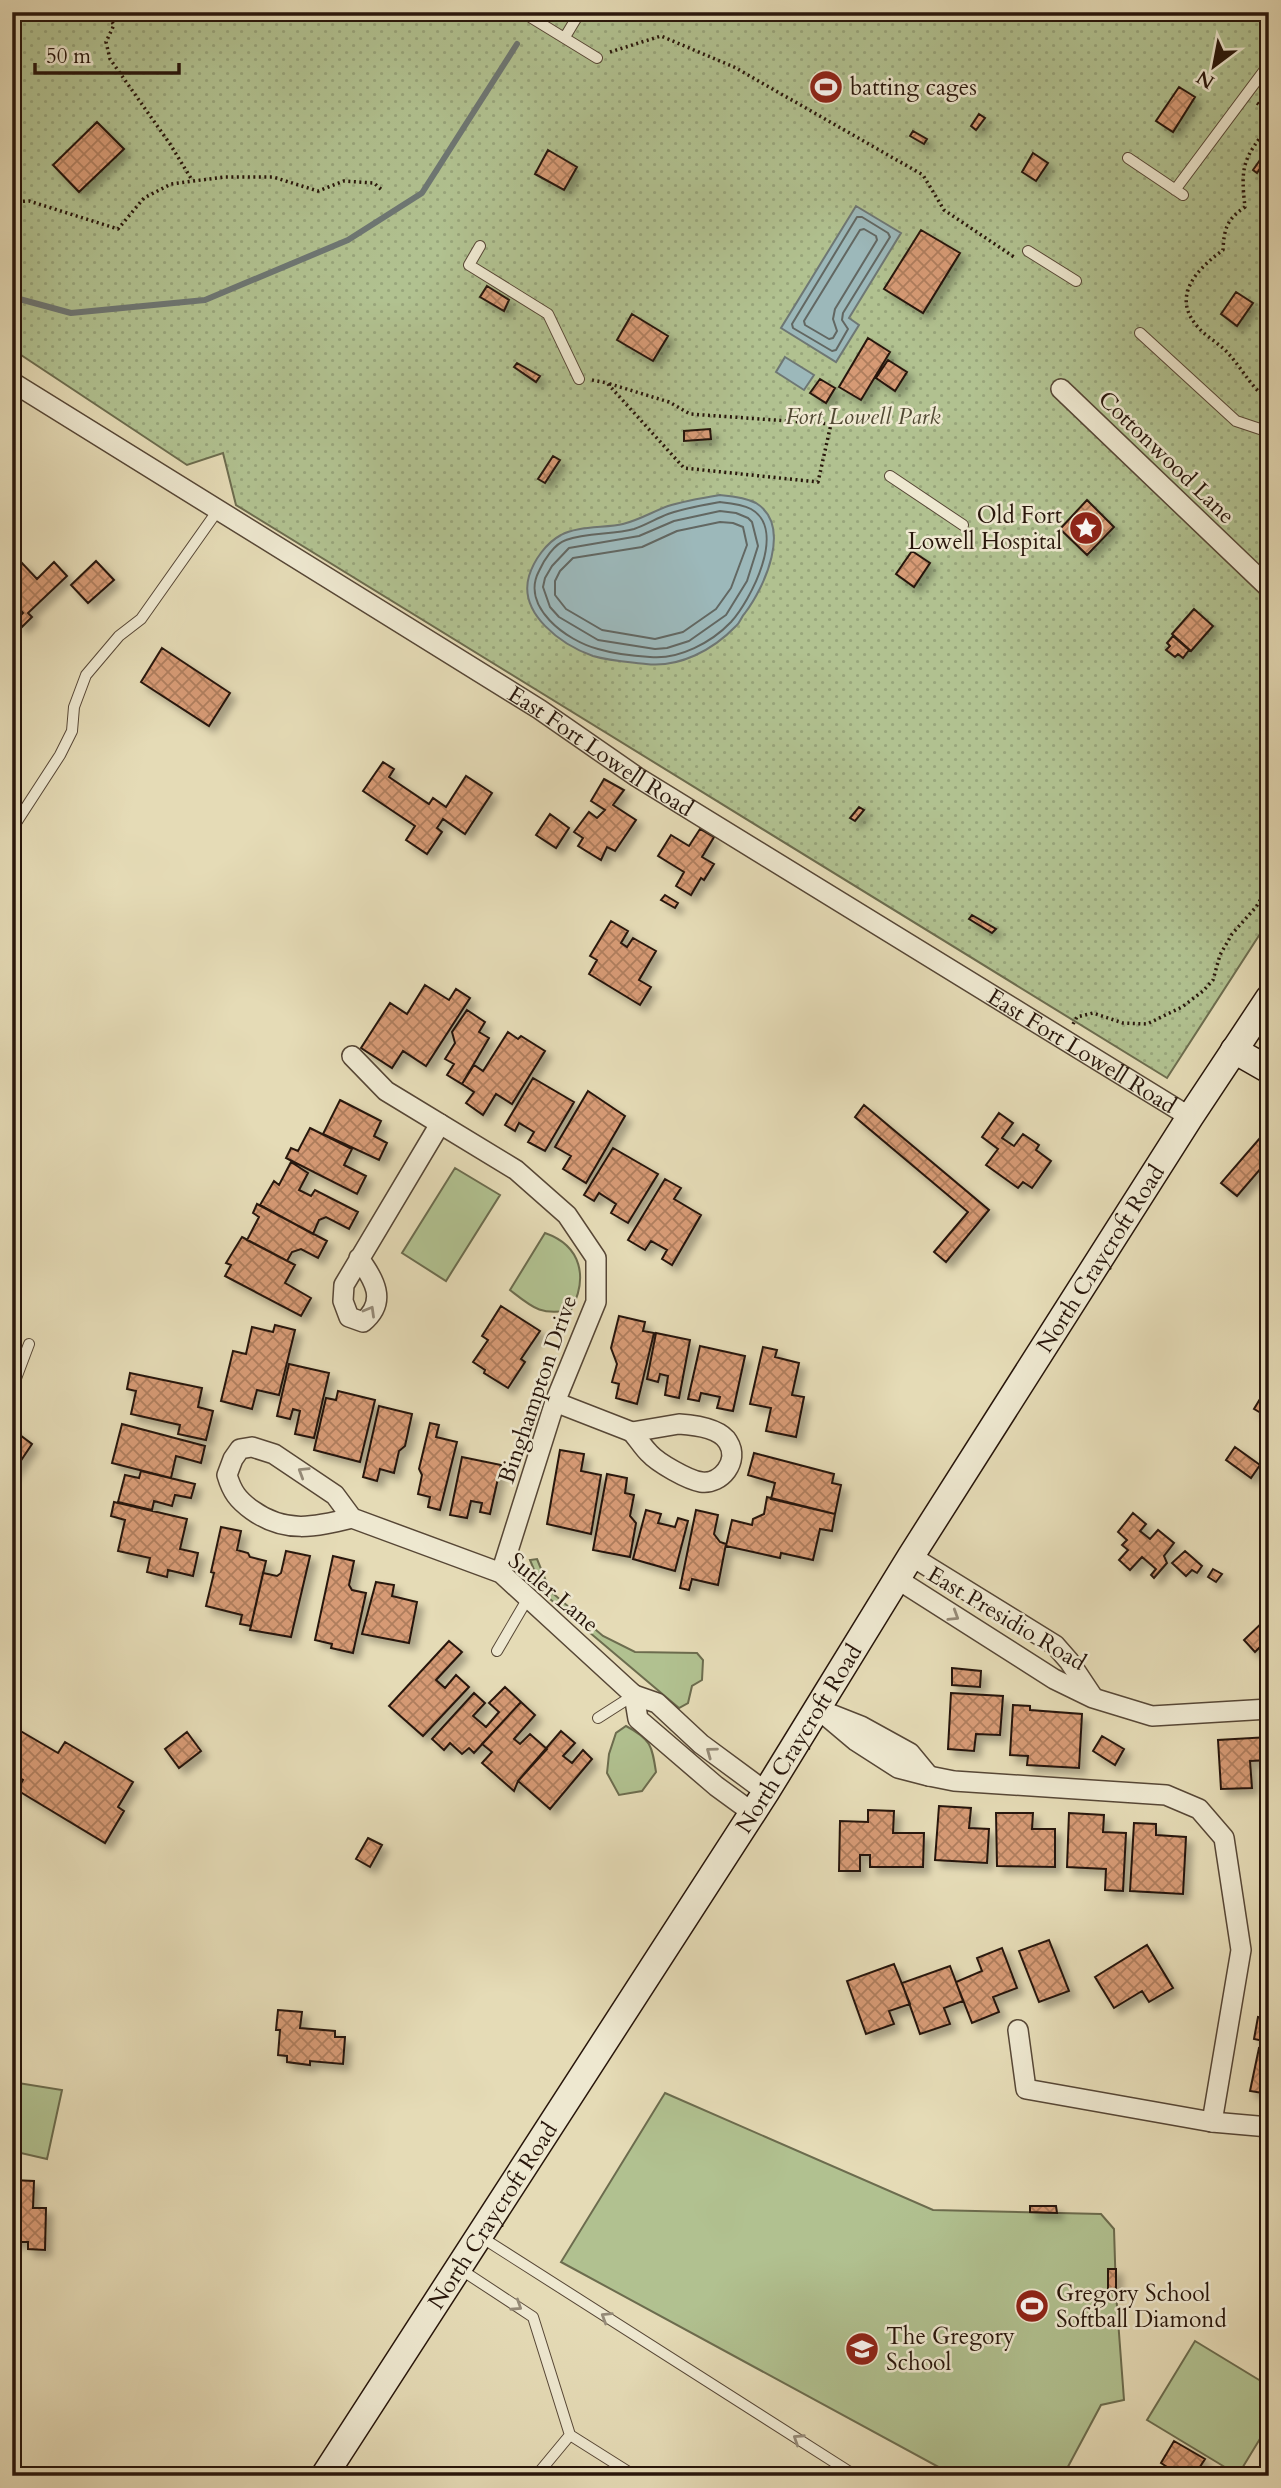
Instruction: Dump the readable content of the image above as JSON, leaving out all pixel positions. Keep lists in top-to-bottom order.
{
  "streets": {
    "main road": ["North Craycroft Road"],
    "street": [
      "Cottonwood Lane",
      "East Fort Lowell Road",
      "Binghampton Drive",
      "Sutler Lane",
      "East Presidio Road"
    ]
  },
  "crossings": [
    ["East Fort Lowell Road", "North Craycroft Road"],
    ["North Craycroft Road", "Sutler Lane"],
    ["North Craycroft Road", "East Presidio Road"],
    ["Binghampton Drive", "Sutler Lane"]
  ],
  "parks": ["Fort Lowell Park"],
  "places": {
    "sports": ["batting cages", "Gregory School Softball Diamond"],
    "place": ["Old Fort Lowell Hospital"],
    "school or university": ["The Gregory School"]
  },
  "scale_bar": "50 m",
  "north": "bottom left"
}
